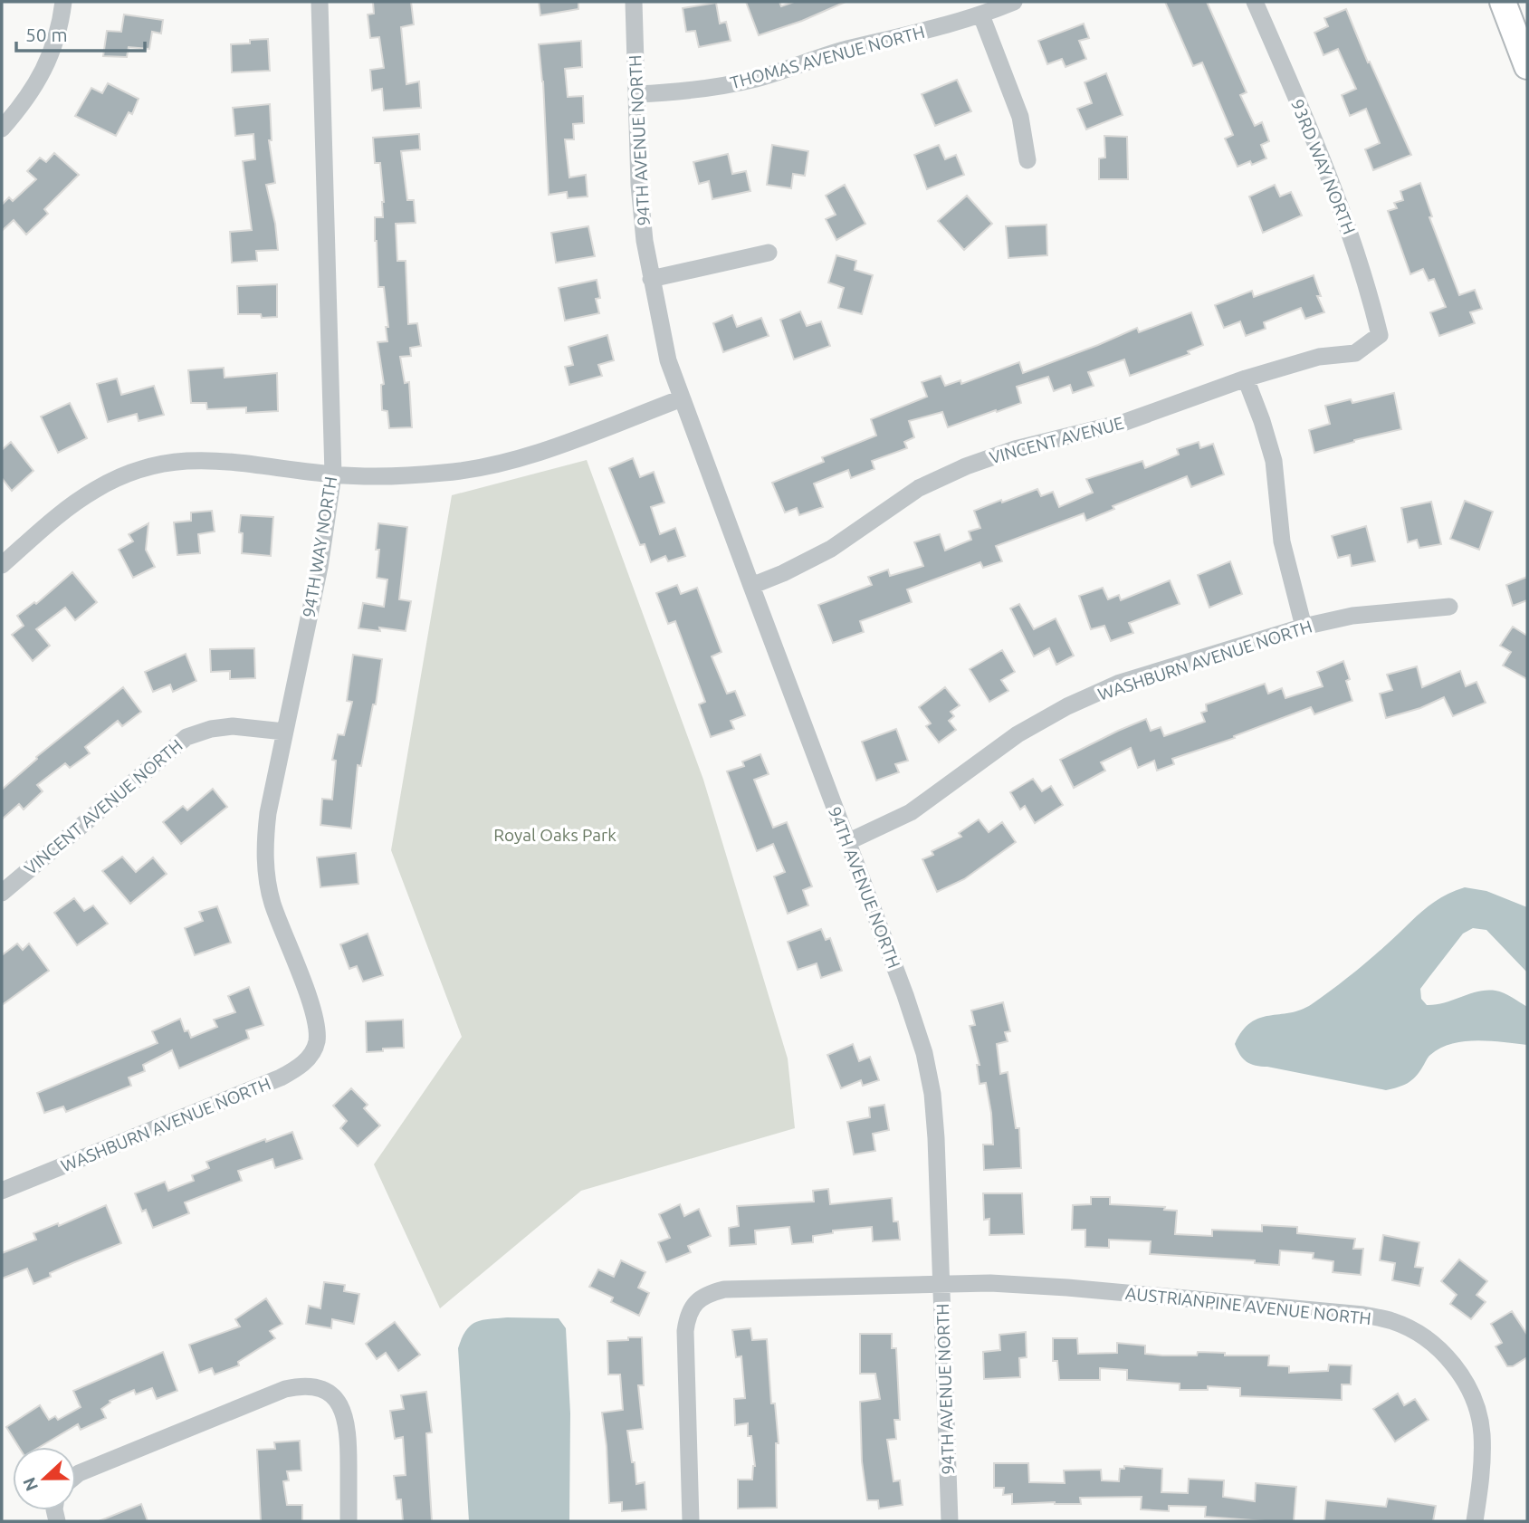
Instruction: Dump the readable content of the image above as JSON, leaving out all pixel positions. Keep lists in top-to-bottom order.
{
  "streets": {
    "street": [
      "THOMAS AVENUE NORTH",
      "94TH AVENUE NORTH",
      "93RD WAY NORTH",
      "VINCENT AVENUE",
      "94TH WAY NORTH",
      "WASHBURN AVENUE NORTH",
      "VINCENT AVENUE NORTH",
      "AUSTRIANPINE AVENUE NORTH"
    ]
  },
  "crossings": [
    ["THOMAS AVENUE NORTH", "94TH AVENUE NORTH"],
    ["94TH AVENUE NORTH", "VINCENT AVENUE"],
    ["94TH AVENUE NORTH", "WASHBURN AVENUE NORTH"],
    ["94TH AVENUE NORTH", "AUSTRIANPINE AVENUE NORTH"],
    ["93RD WAY NORTH", "VINCENT AVENUE"],
    ["94TH WAY NORTH", "WASHBURN AVENUE NORTH"],
    ["94TH WAY NORTH", "VINCENT AVENUE NORTH"]
  ],
  "parks": ["Royal Oaks Park"],
  "scale_bar": "50 m",
  "north": "left"
}
